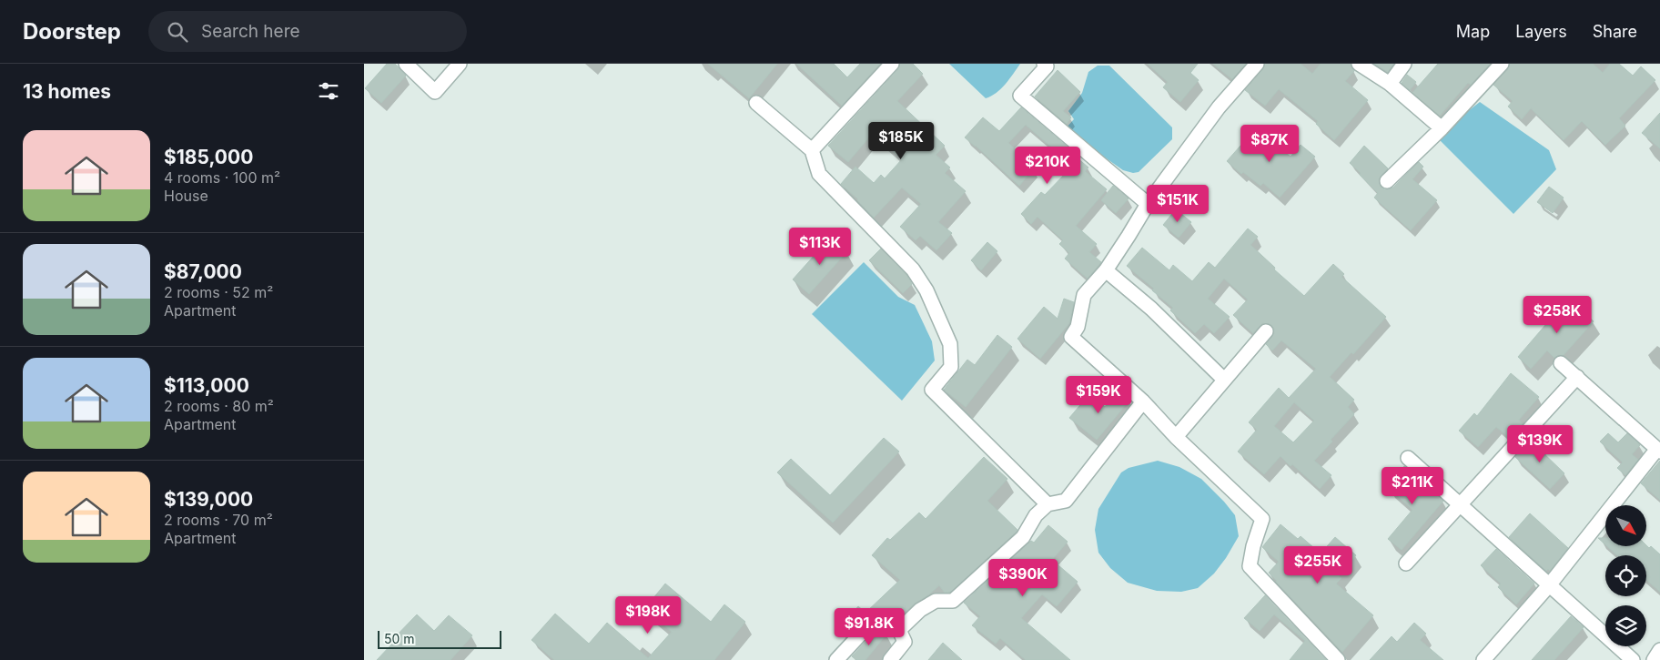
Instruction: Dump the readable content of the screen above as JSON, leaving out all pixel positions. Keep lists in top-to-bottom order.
{
  "scale_bar": "50 m",
  "north": "bottom right",
  "page": {
    "header": "Doorstep",
    "search": "Search here",
    "nav": ["Map", "Layers", "Share"],
    "heading": "13 homes",
    "list": [
      {
        "name": "$185,000",
        "note": "4 rooms · 100 m² · House"
      },
      {
        "name": "$87,000",
        "note": "2 rooms · 52 m² · Apartment"
      },
      {
        "name": "$113,000",
        "note": "2 rooms · 80 m² · Apartment"
      },
      {
        "name": "$139,000",
        "note": "2 rooms · 70 m² · Apartment"
      }
    ],
    "price": [
      "$185K",
      "$87K",
      "$210K",
      "$151K",
      "$113K",
      "$258K",
      "$159K",
      "$139K",
      "$211K",
      "$255K",
      "$390K",
      "$198K",
      "$91.8K"
    ],
    "scale": "50 m"
  }
}
